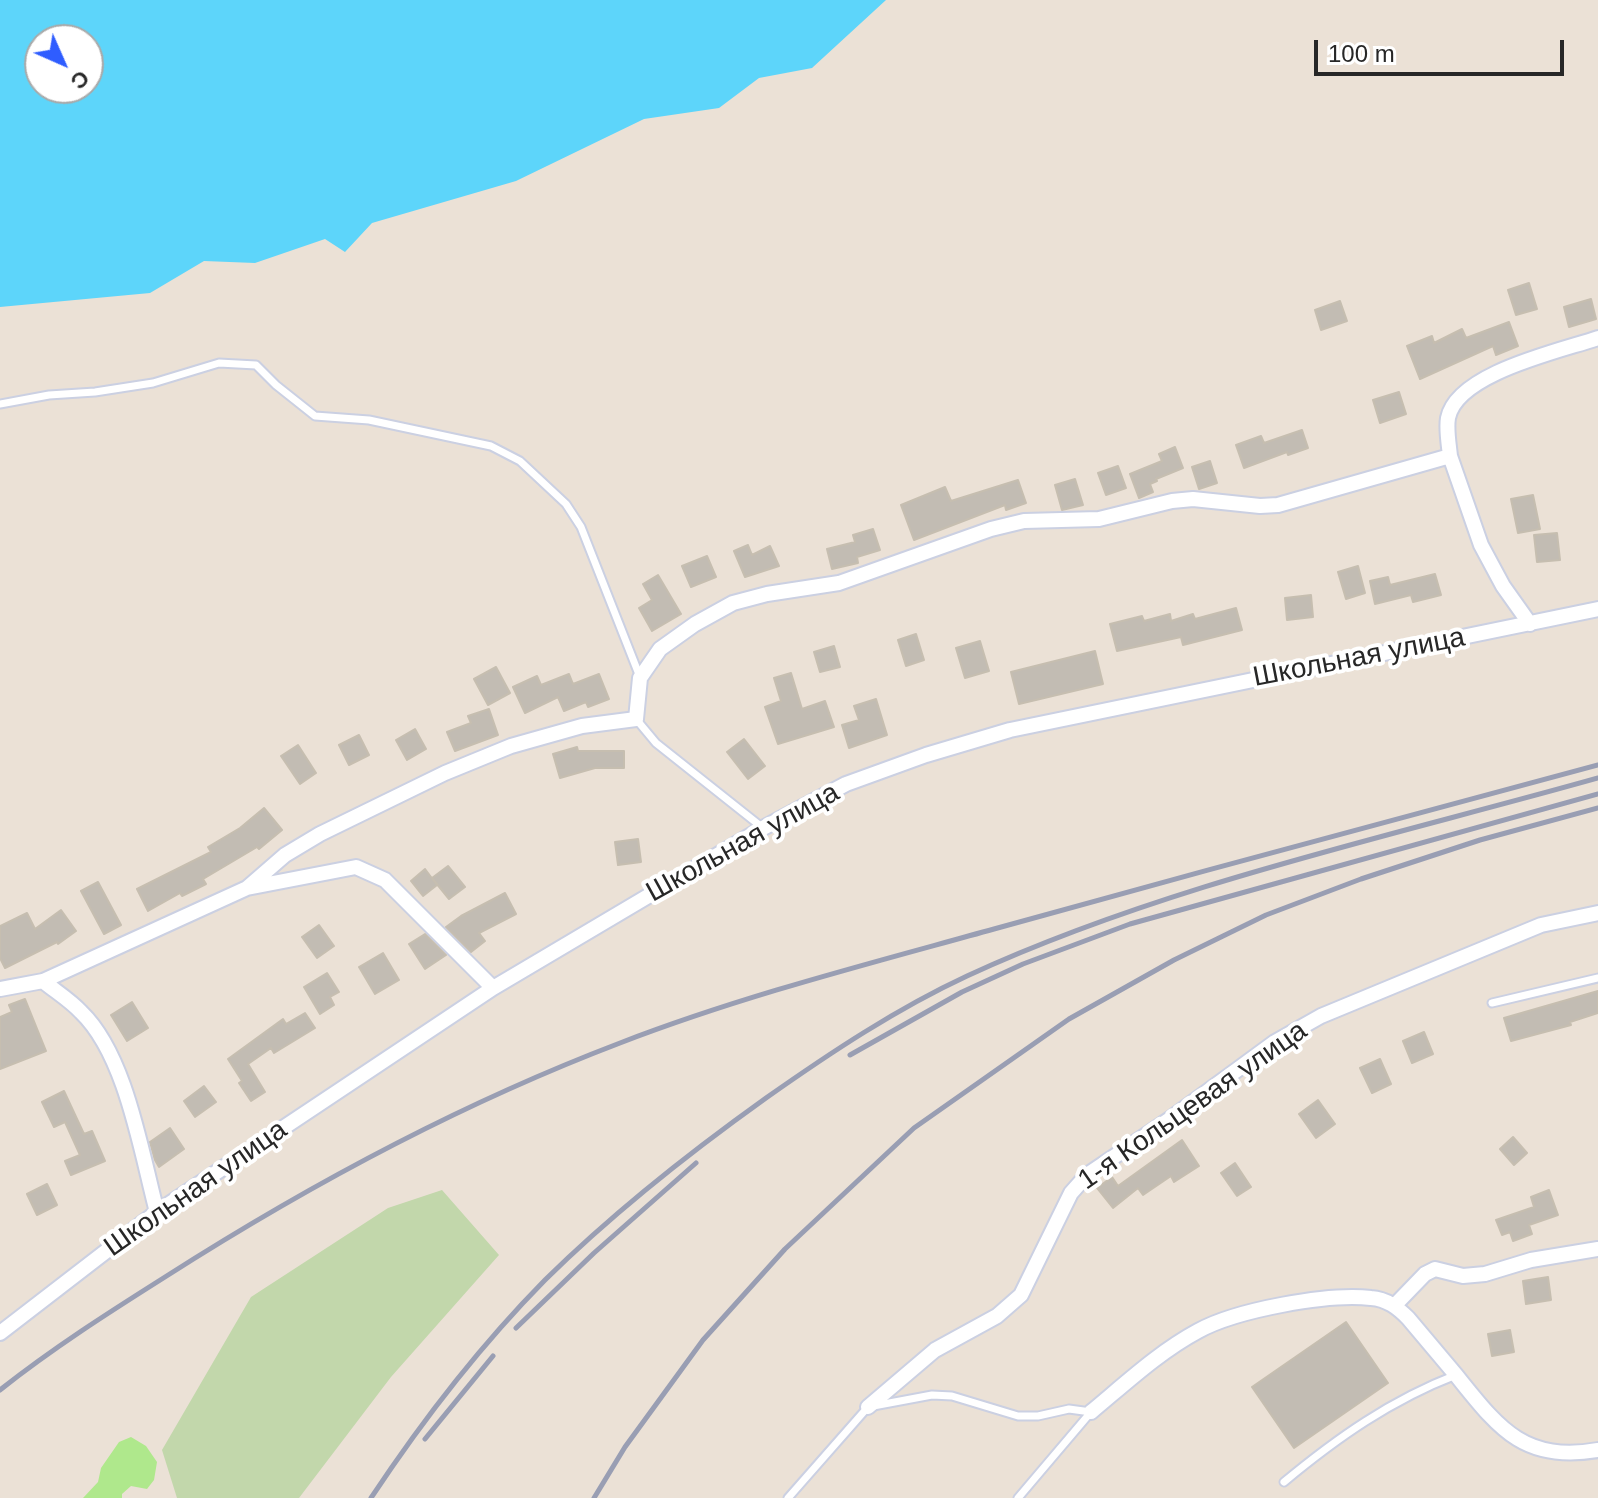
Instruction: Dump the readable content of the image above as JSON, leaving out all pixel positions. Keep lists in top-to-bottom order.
{
  "streets": {
    "street": ["Школьная улица", "1-я Кольцевая улица"]
  },
  "scale_bar": "100 m",
  "north": "bottom right"
}
